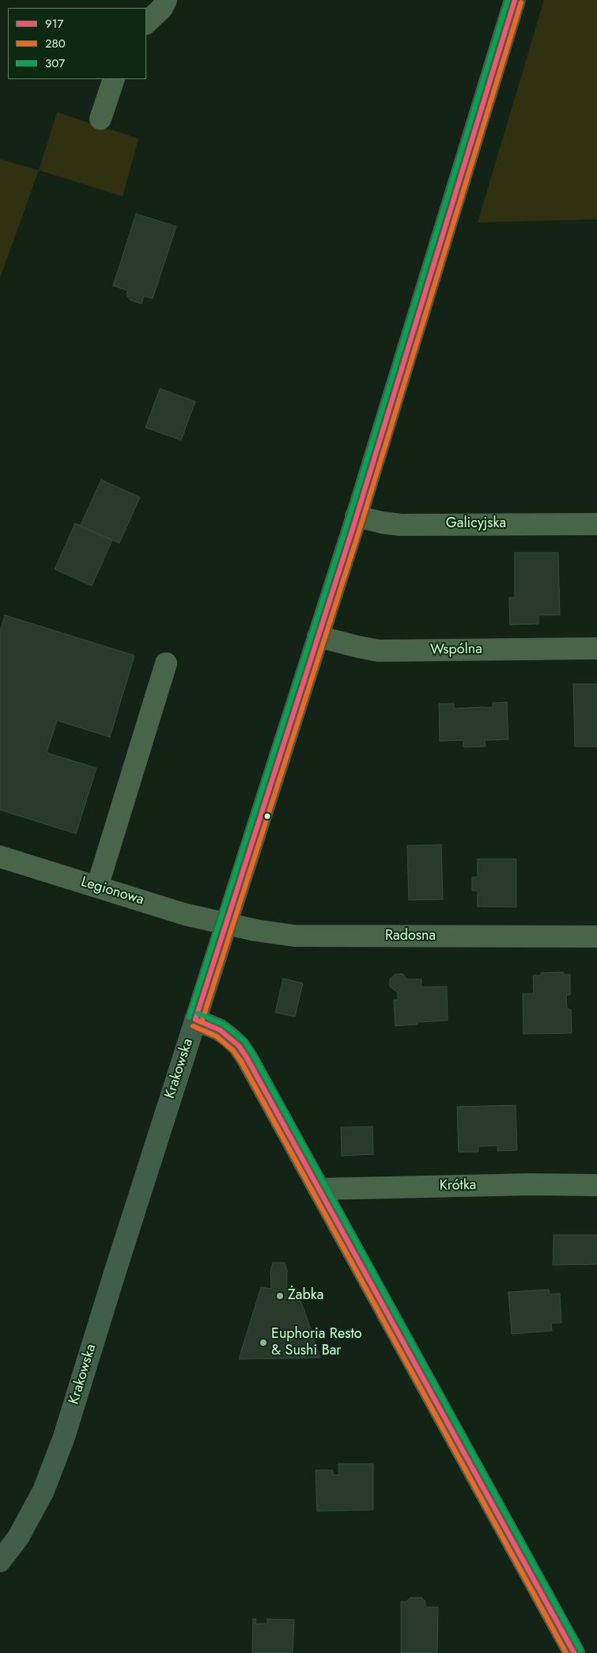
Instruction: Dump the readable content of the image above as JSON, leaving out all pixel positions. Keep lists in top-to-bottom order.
{
  "streets": {
    "main road": ["Krakowska"],
    "street": [
      "Galicyjska",
      "Wspólna",
      "Legionowa",
      "Radosna",
      "Krótka"
    ]
  },
  "crossings": [
    ["Galicyjska", "Krakowska"],
    ["Wspólna", "Krakowska"],
    ["Legionowa", "Radosna"],
    ["Legionowa", "Krakowska"],
    ["Radosna", "Krakowska"]
  ],
  "places": ["Żabka", "Euphoria Resto & Sushi Bar"],
  "lines": ["transit line 917", "transit line 307", "transit line 280"],
  "legend": ["917", "280", "307"]
}
